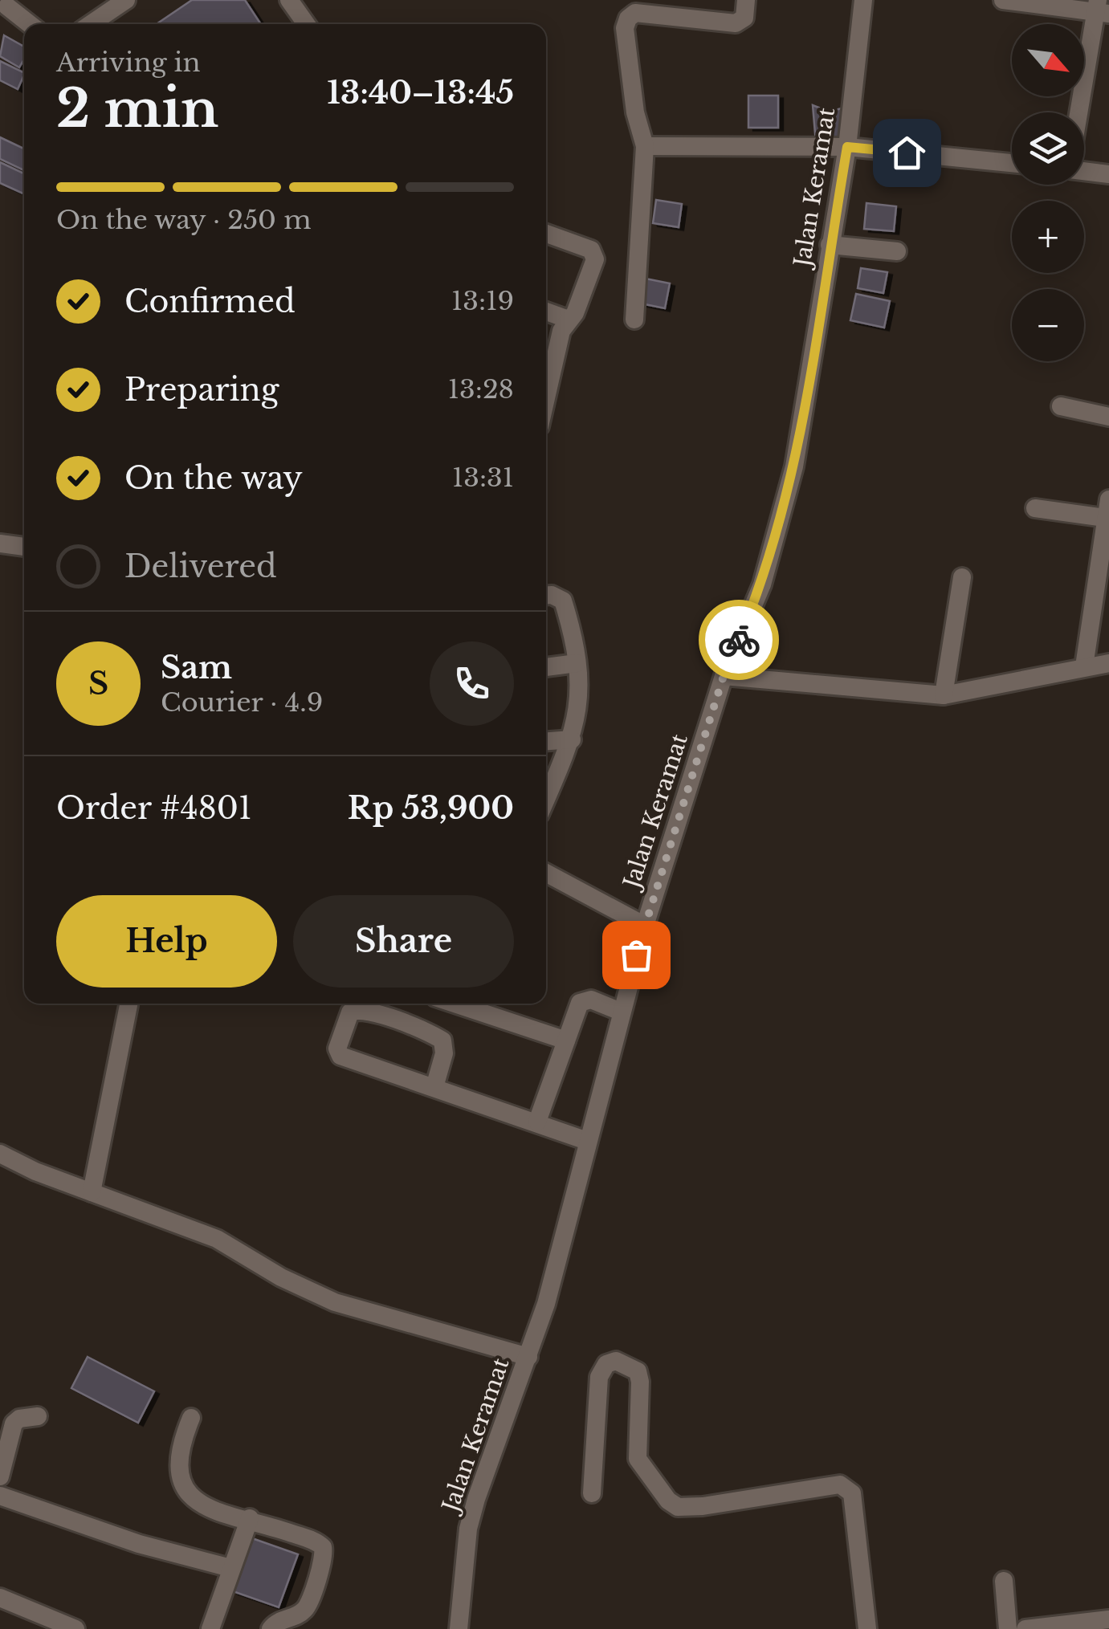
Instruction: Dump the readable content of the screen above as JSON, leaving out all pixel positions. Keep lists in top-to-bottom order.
{
  "streets": {
    "street": ["Jalan Keramat"]
  },
  "north": "bottom right",
  "page": {
    "map_buttons": ["+", "−"],
    "heading": ["2 min", "Arriving in", "13:40–13:45"],
    "panel": [
      "Sam",
      "Courier · 4.9",
      "Order #4801",
      "Rp 53,900"
    ],
    "bar": "On the way · 250 m",
    "list": [
      ["Confirmed", "13:19"],
      ["Preparing", "13:28"],
      ["On the way", "13:31"],
      "Delivered"
    ],
    "round": "S",
    "buttons": ["Help", "Share"]
  }
}
